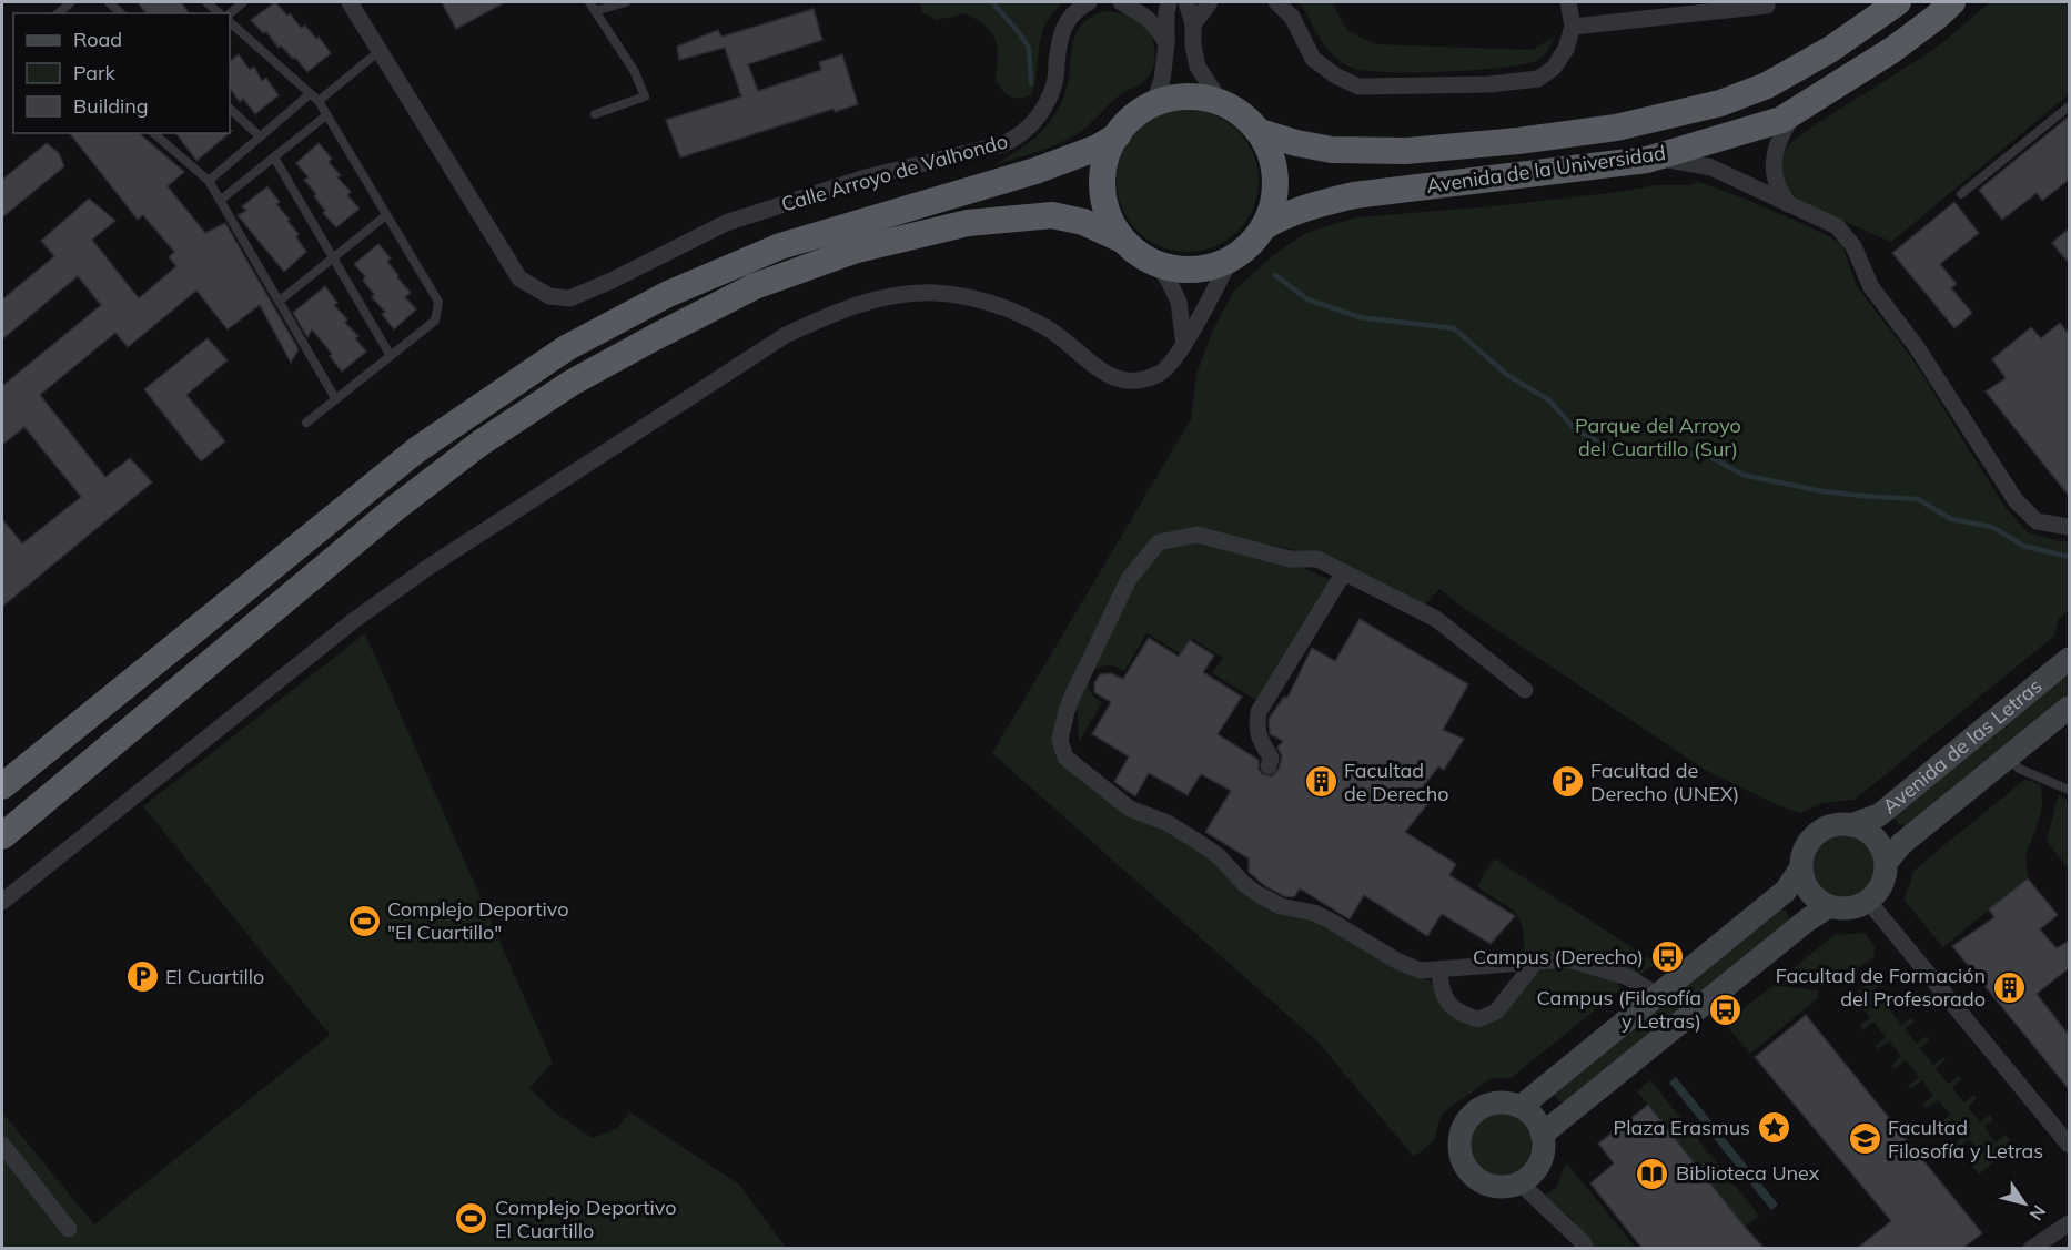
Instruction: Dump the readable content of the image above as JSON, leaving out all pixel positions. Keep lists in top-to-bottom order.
{
  "streets": {
    "highway": ["Avenida de la Universidad"],
    "main road": ["Avenida de las Letras"],
    "street": ["Calle Arroyo de Valhondo"]
  },
  "parks": ["Parque del Arroyo del Cuartillo (Sur)"],
  "places": {
    "building": ["Facultad de Derecho", "Facultad de Formación del Profesorado"],
    "parking": ["Facultad de Derecho (UNEX)", "El Cuartillo"],
    "sports": ["Complejo Deportivo \"El Cuartillo\"", "Complejo Deportivo El Cuartillo"],
    "bus stop": ["Campus (Derecho)", "Campus (Filosofía y Letras)"],
    "place": ["Plaza Erasmus"],
    "school or university": ["Facultad Filosofía y Letras"],
    "library": ["Biblioteca Unex"]
  },
  "legend": ["Road", "Park", "Building"],
  "north": "bottom right"
}
